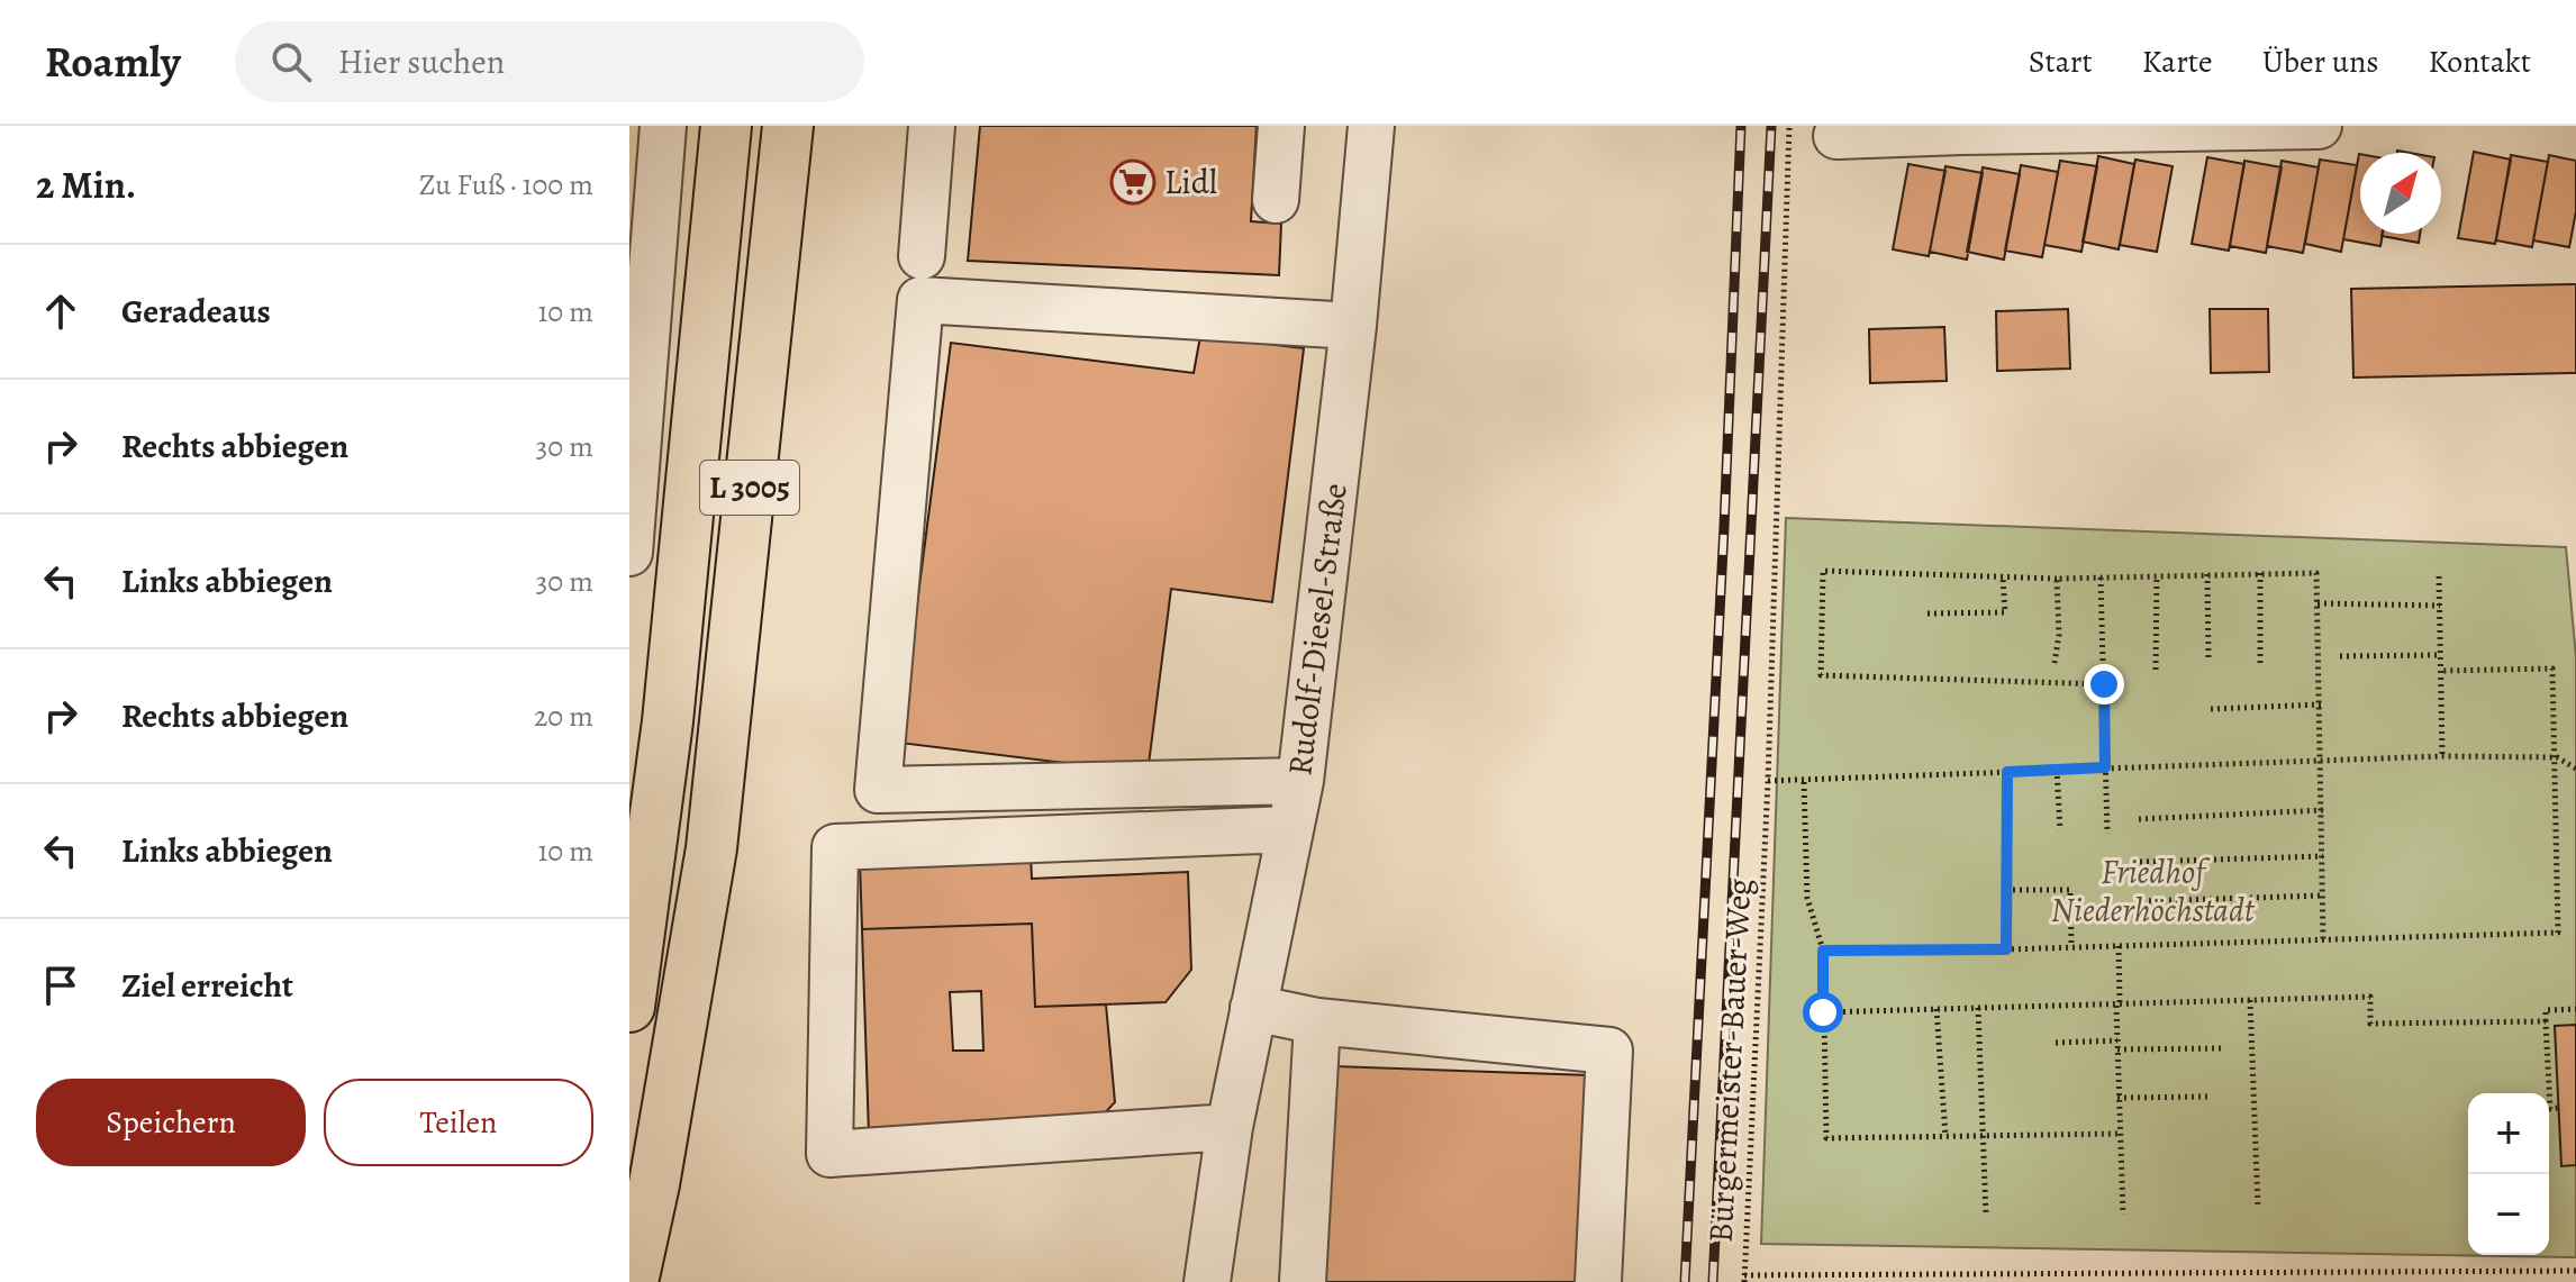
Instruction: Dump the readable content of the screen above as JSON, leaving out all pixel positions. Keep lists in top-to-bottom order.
{
  "streets": {
    "highway": ["L 3005"],
    "street": ["Rudolf-Diesel-Straße"],
    "path": ["Bürgermeister-Bauer-Weg"]
  },
  "parks": ["Friedhof Niederhöchstadt"],
  "places": {
    "supermarket": ["Lidl"]
  },
  "north": "top right",
  "page": {
    "header": "Roamly",
    "search": "Hier suchen",
    "nav": [
      "Start",
      "Karte",
      "Über uns",
      "Kontakt"
    ],
    "heading": ["2 Min.", "Zu Fuß · 100 m"],
    "list": [
      ["Geradeaus", "10 m"],
      ["Rechts abbiegen", "30 m"],
      ["Links abbiegen", "30 m"],
      ["Rechts abbiegen", "20 m"],
      ["Links abbiegen", "10 m"],
      "Ziel erreicht"
    ],
    "buttons": ["Speichern", "Teilen"],
    "map_buttons": ["+", "−"]
  }
}
